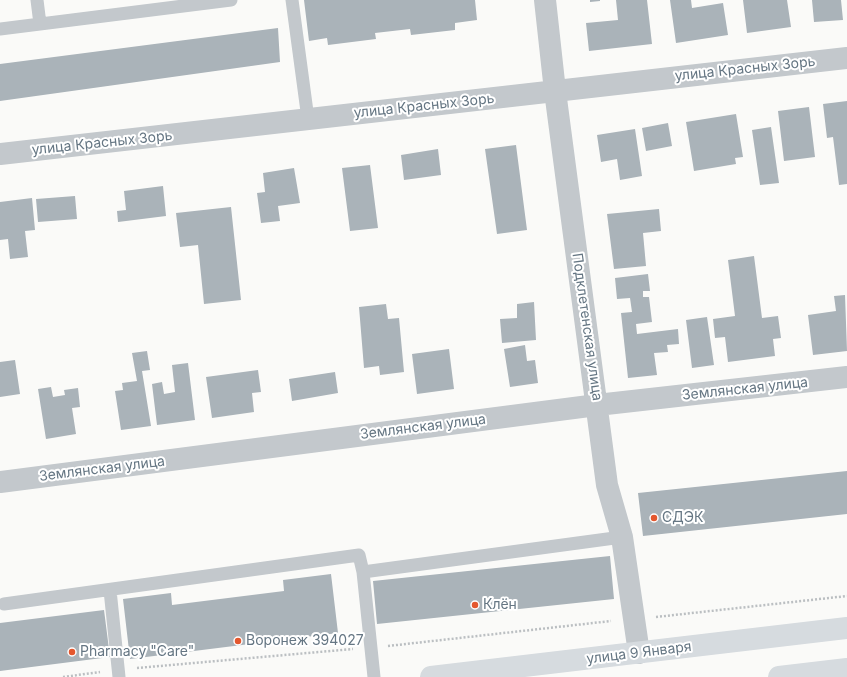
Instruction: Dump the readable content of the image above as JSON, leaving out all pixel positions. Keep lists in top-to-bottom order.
{
  "streets": {
    "main road": ["улица 9 Января"],
    "street": ["улица Красных Зорь", "Подклетенская улица", "Землянская улица"]
  },
  "crossings": [
    ["улица Красных Зорь", "Подклетенская улица"],
    ["Подклетенская улица", "Землянская улица"],
    ["Подклетенская улица", "улица 9 Января"]
  ],
  "places": [
    "СДЭК",
    "Клён",
    "Воронеж 394027",
    "Pharmacy \"Care\""
  ]
}
